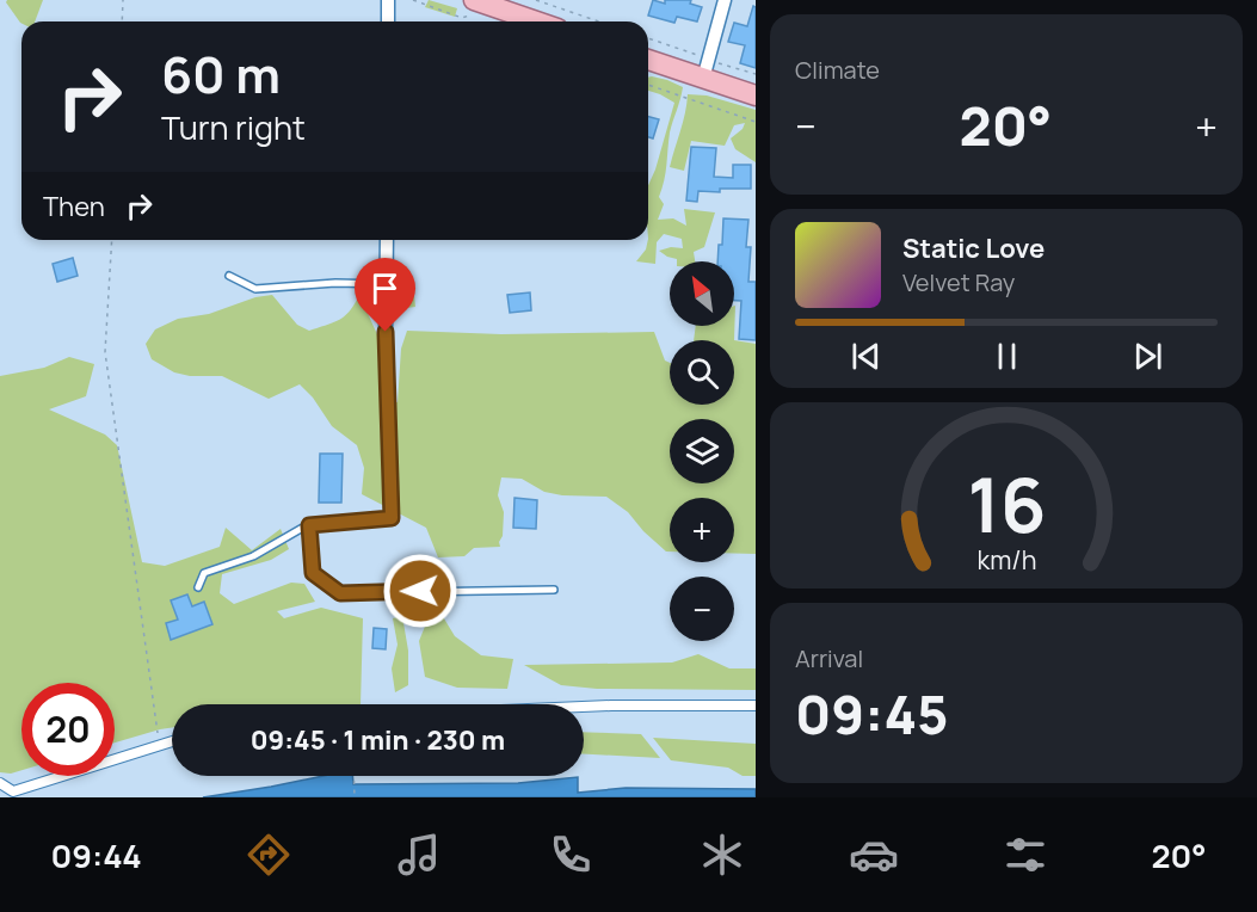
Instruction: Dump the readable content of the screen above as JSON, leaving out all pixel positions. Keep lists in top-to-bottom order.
{
  "north": "top left",
  "page": {
    "tile": [
      "Climate",
      ["Arrival", "09:45"]
    ],
    "turn": ["60 m", "Turn right"],
    "heat": ["−", "20°", "+"],
    "then": "Then",
    "song": ["Static Love", "Velvet Ray"],
    "map_buttons": ["+", "−"],
    "limit": "20",
    "trip": "09:45 · 1 min · 230 m",
    "tabs": ["09:44", "20°"],
    "gauge": ["16", "km/h"]
  }
}
